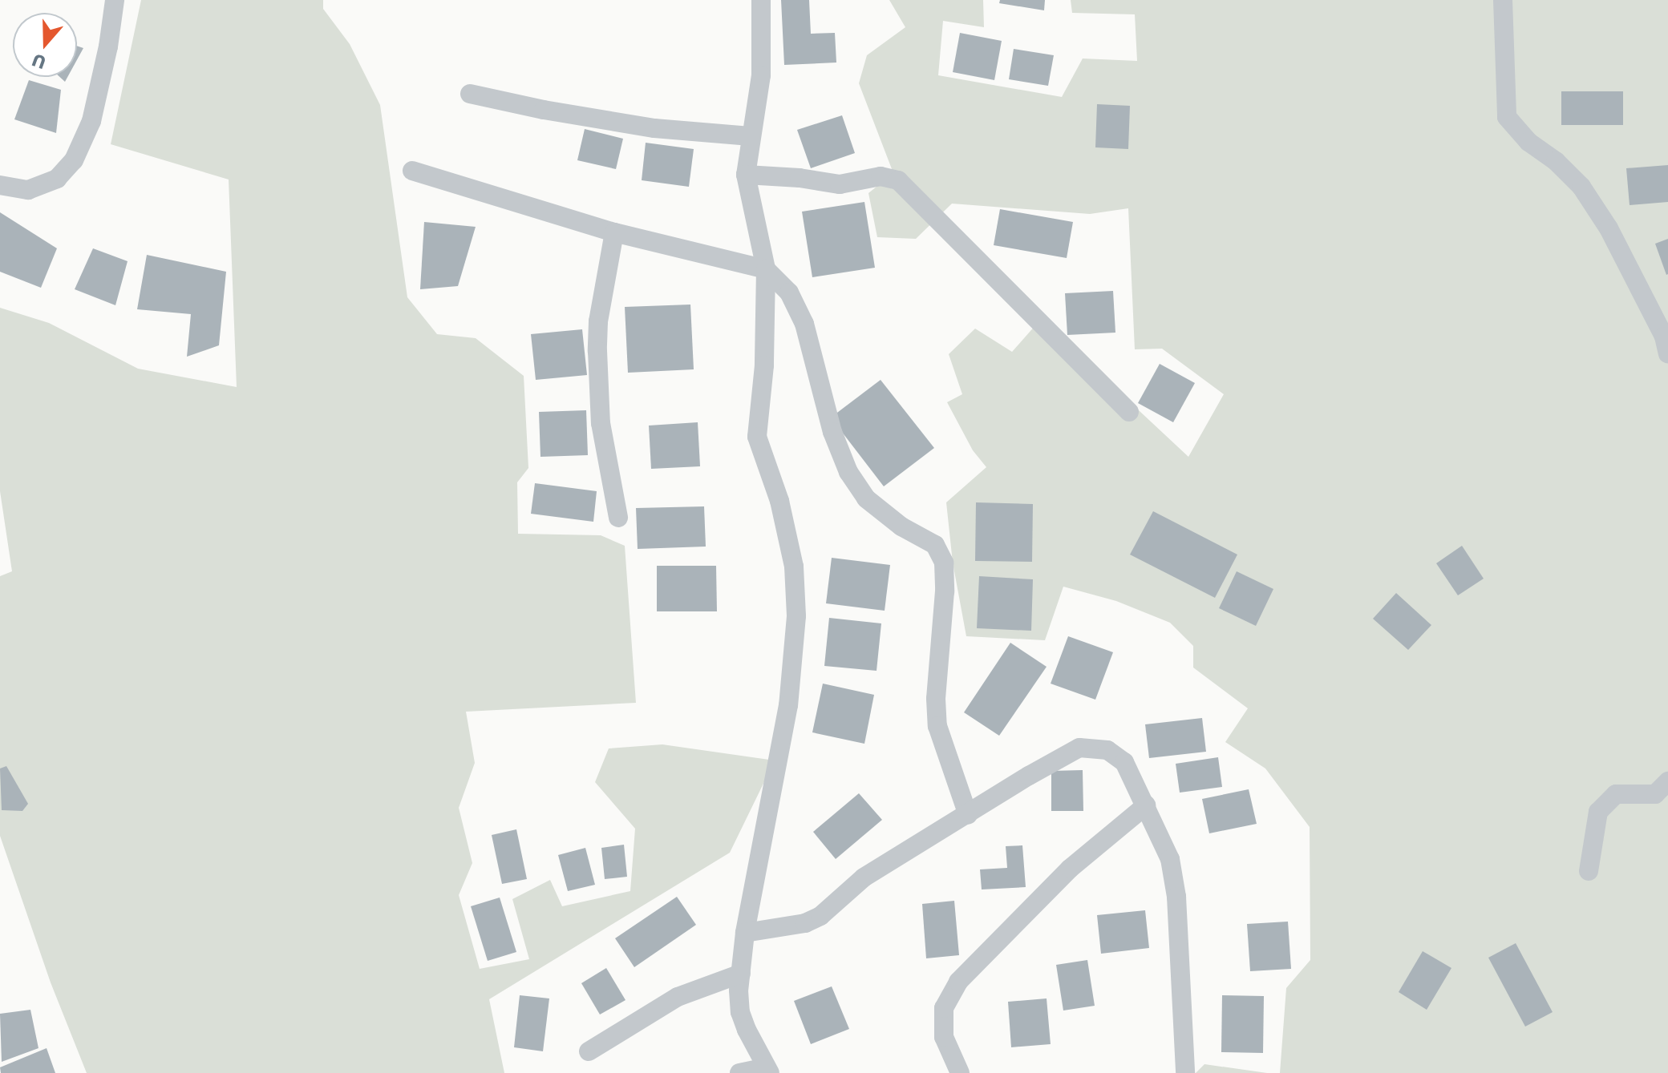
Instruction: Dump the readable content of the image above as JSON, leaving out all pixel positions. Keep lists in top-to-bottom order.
{
  "north": "bottom"
}
